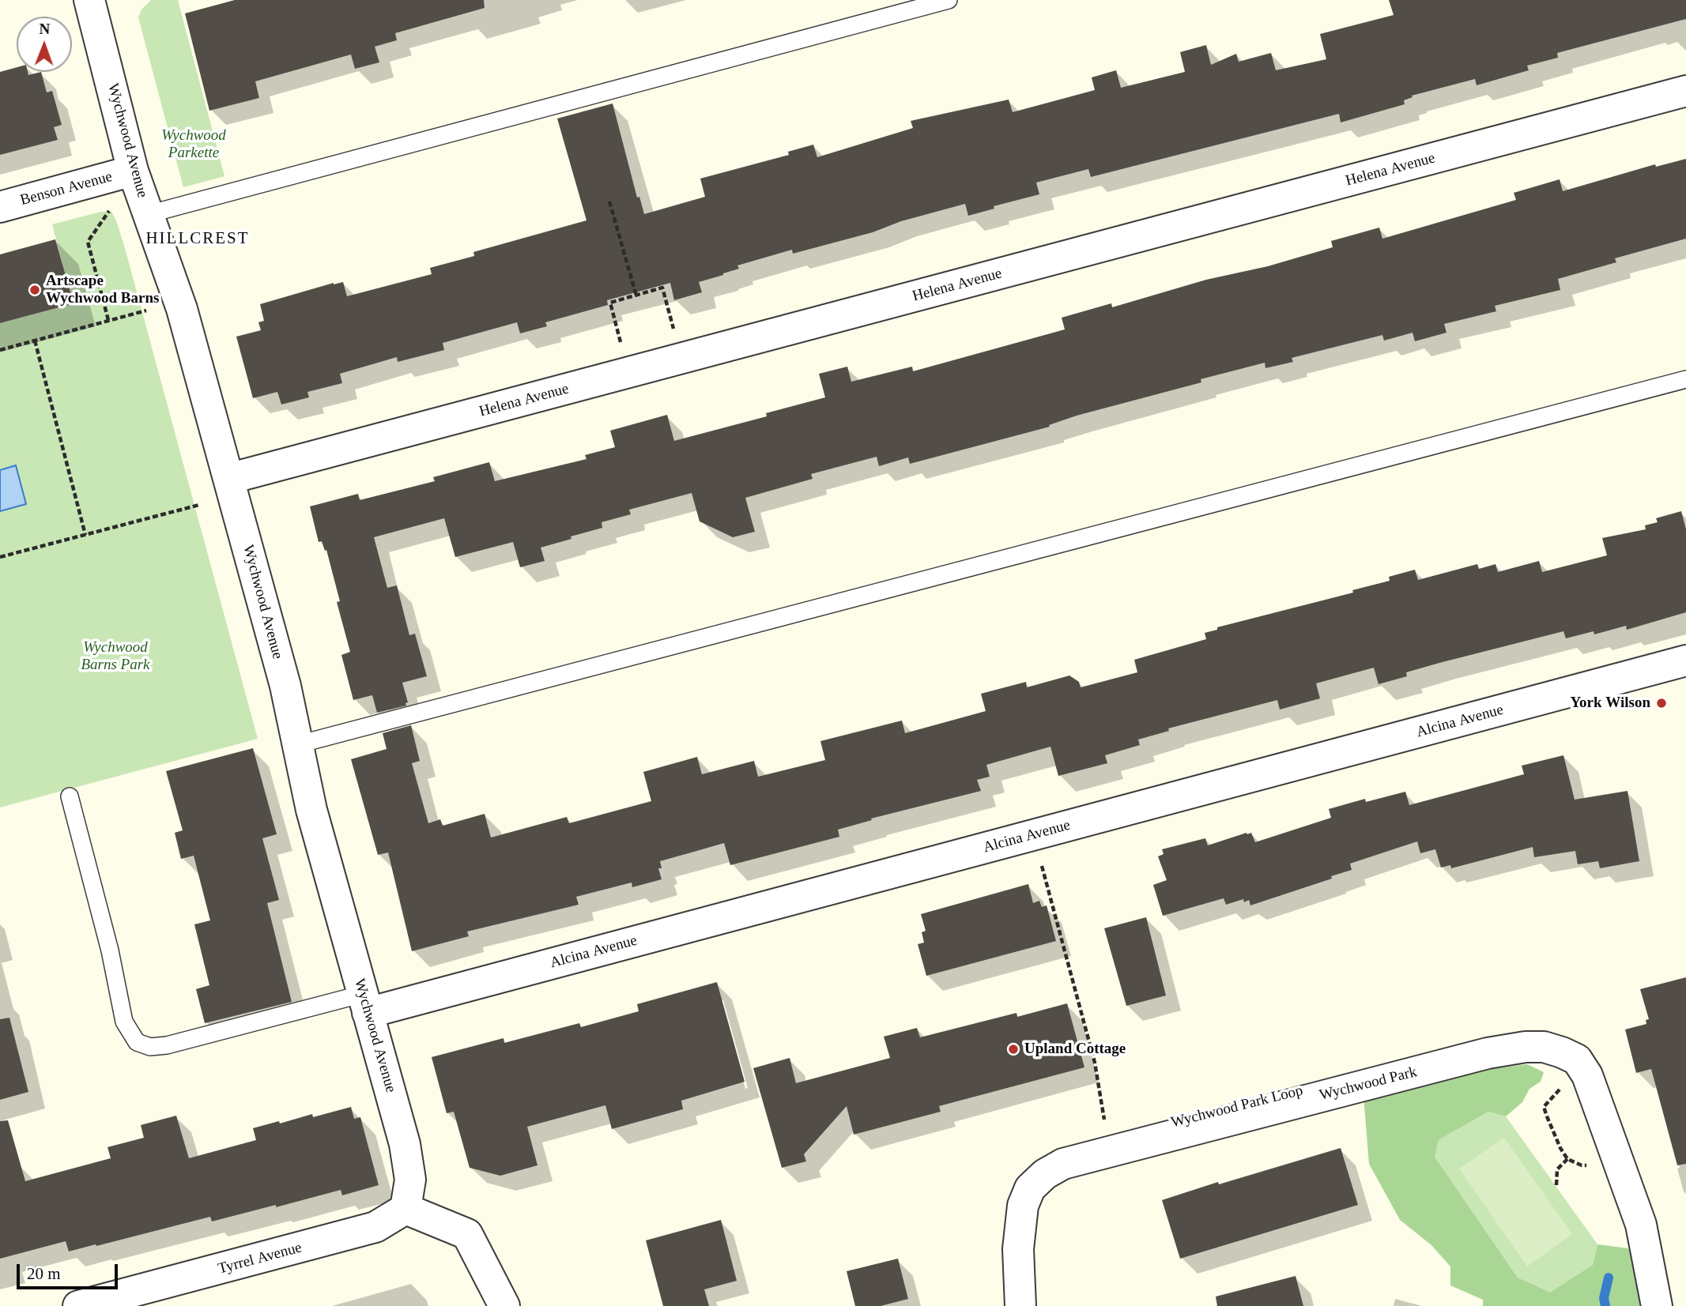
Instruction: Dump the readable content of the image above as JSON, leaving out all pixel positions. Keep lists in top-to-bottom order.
{
  "streets": {
    "street": [
      "Wychwood Avenue",
      "Helena Avenue",
      "Benson Avenue",
      "Alcina Avenue",
      "Wychwood Park",
      "Tyrrel Avenue"
    ]
  },
  "crossings": [
    ["Wychwood Avenue", "Helena Avenue"],
    ["Wychwood Avenue", "Benson Avenue"],
    ["Wychwood Avenue", "Alcina Avenue"],
    ["Wychwood Avenue", "Tyrrel Avenue"]
  ],
  "districts": ["HILLCREST"],
  "parks": ["Wychwood Parkette", "Wychwood Barns Park"],
  "places": ["Artscape Wychwood Barns", "York Wilson", "Upland Cottage"],
  "scale_bar": "20 m",
  "north": "top"
}
